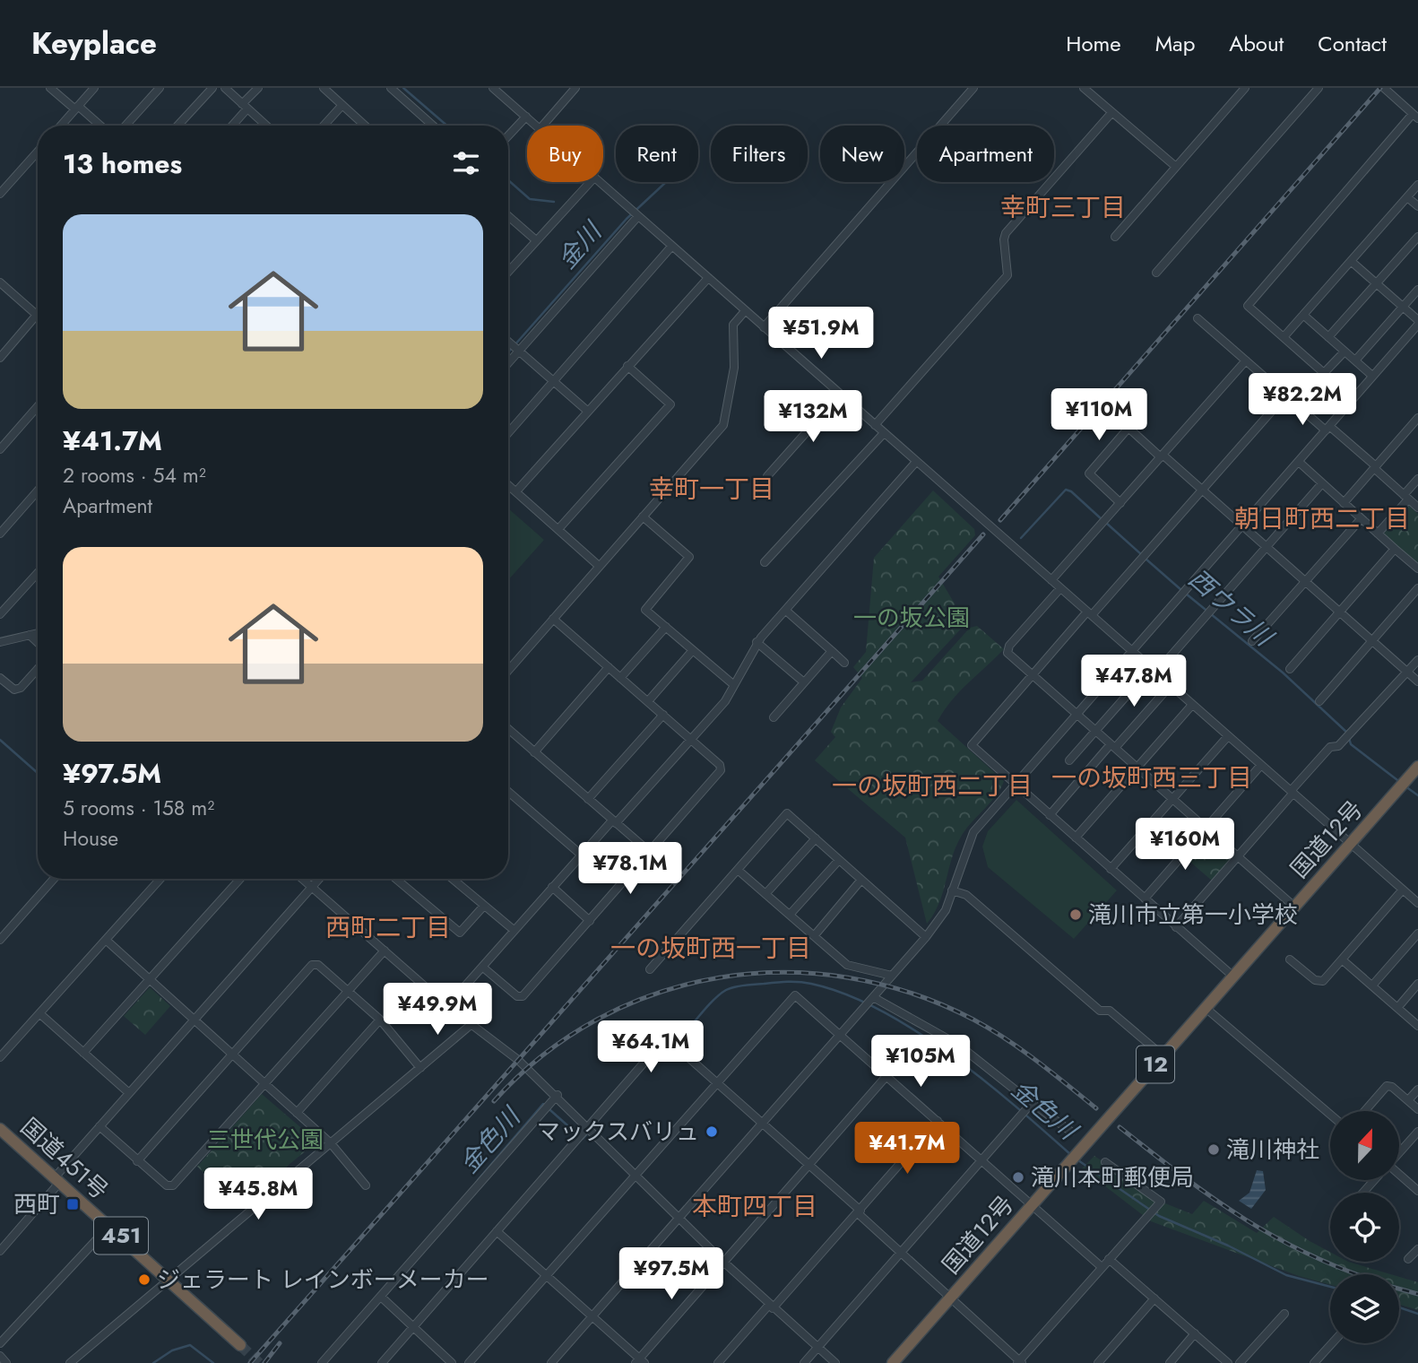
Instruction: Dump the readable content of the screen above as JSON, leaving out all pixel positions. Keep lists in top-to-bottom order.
{
  "streets": {
    "highway": [
      "国道12号",
      "12",
      "国道451号",
      "451"
    ]
  },
  "districts": [
    "幸町三丁目",
    "幸町一丁目",
    "朝日町西二丁目",
    "一の坂町西三丁目",
    "一の坂町西二丁目",
    "西町二丁目",
    "一の坂町西一丁目",
    "本町四丁目"
  ],
  "water": ["金川", "西ウラ川", "金色川"],
  "parks": ["一の坂公園", "三世代公園"],
  "places": {
    "other": [
      "滝川市立第一小学校",
      "マックスバリュ",
      "滝川神社",
      "滝川本町郵便局",
      "ジェラート レインボーメーカー"
    ],
    "transit": ["西町"]
  },
  "north": "top",
  "page": {
    "header": "Keyplace",
    "nav": [
      "Home",
      "Map",
      "About",
      "Contact"
    ],
    "chip": [
      "Buy",
      "Rent",
      "Filters",
      "New",
      "Apartment"
    ],
    "heading": "13 homes",
    "list": [
      {
        "name": "¥41.7M",
        "note": "2 rooms · 54 m² · Apartment"
      },
      {
        "name": "¥97.5M",
        "note": "5 rooms · 158 m² · House"
      }
    ],
    "price": [
      "¥51.9M",
      "¥82.2M",
      "¥110M",
      "¥132M",
      "¥47.8M",
      "¥160M",
      "¥78.1M",
      "¥49.9M",
      "¥64.1M",
      "¥105M",
      "¥41.7M",
      "¥45.8M",
      "¥97.5M"
    ]
  }
}
